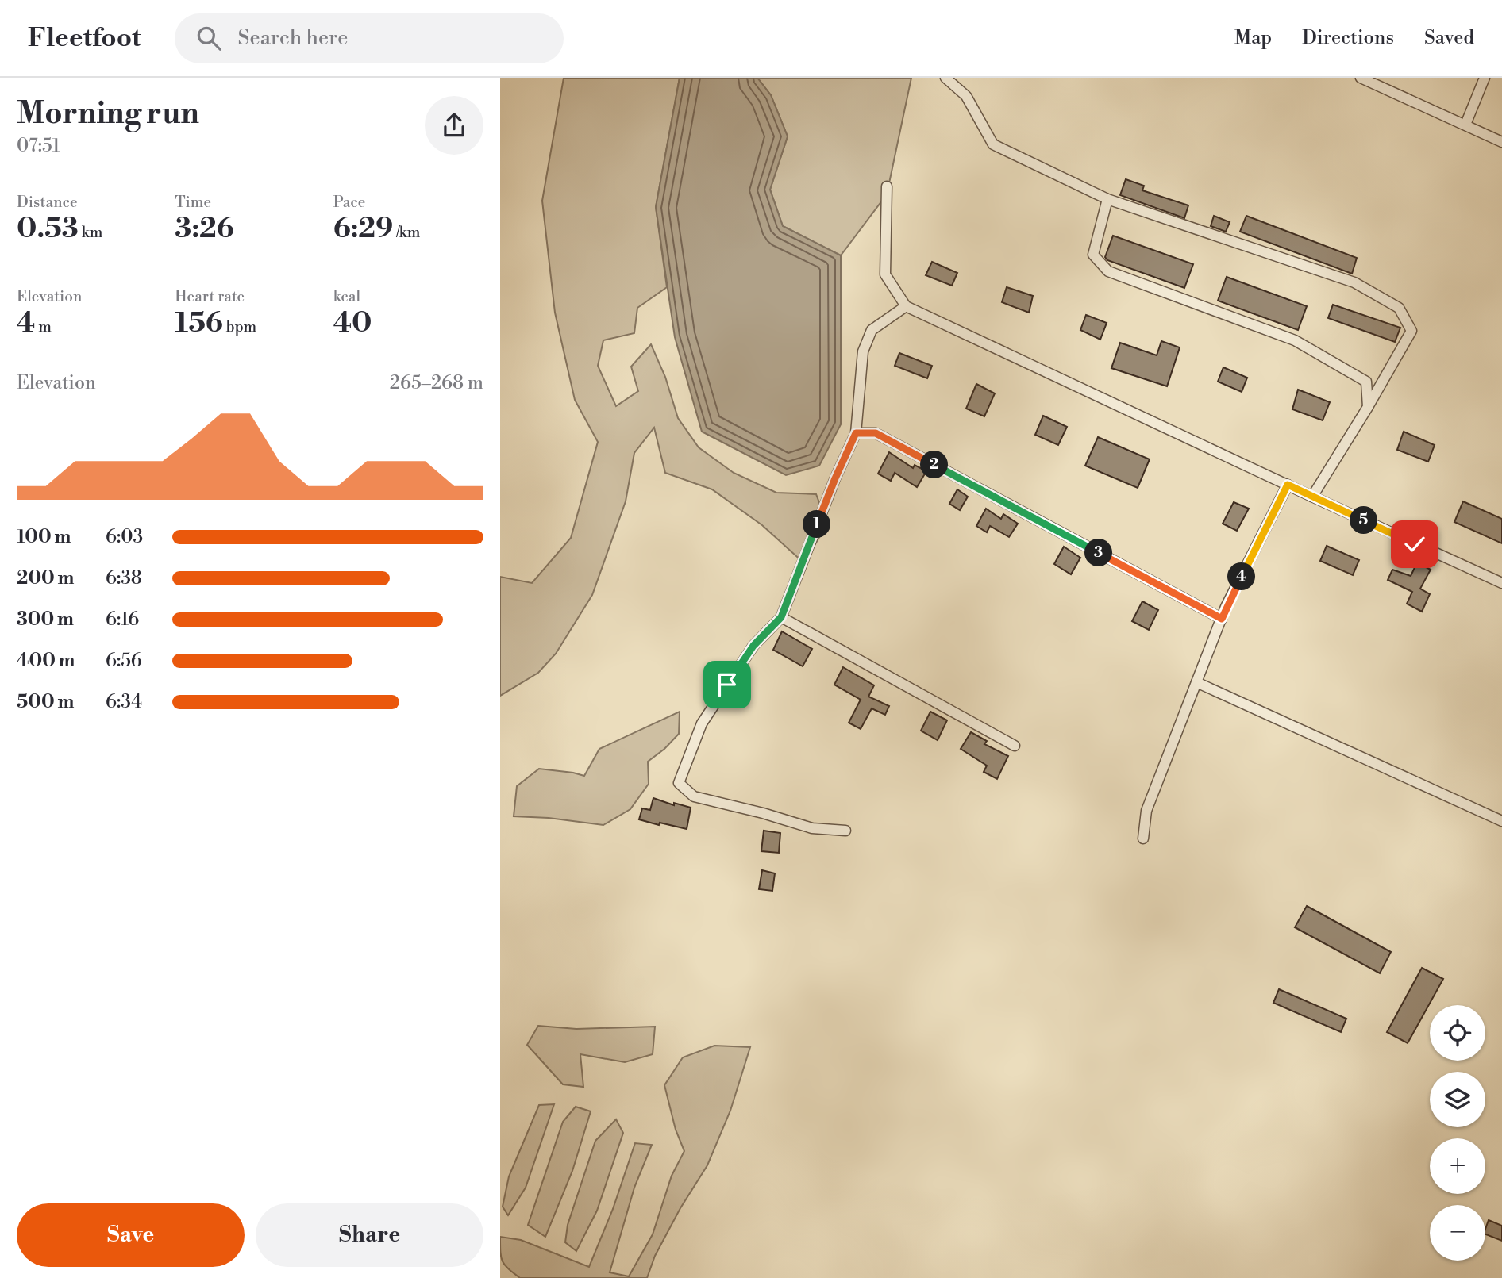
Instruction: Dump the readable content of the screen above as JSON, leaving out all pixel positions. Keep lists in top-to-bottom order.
{
  "page": {
    "header": "Fleetfoot",
    "search": "Search here",
    "nav": ["Map", "Directions", "Saved"],
    "heading": ["Morning run", "07:51"],
    "stats": [
      ["Distance", "0.53 km"],
      ["Time", "3:26"],
      ["Pace", "6:29 /km"],
      ["Elevation", "4 m"],
      ["Heart rate", "156 bpm"],
      ["kcal", "40"]
    ],
    "chart": ["Elevation", "265–268 m"],
    "pins": [
      "2",
      "5",
      "1",
      "3",
      "4"
    ],
    "list": [
      {
        "name": "100 m",
        "note": "6:03"
      },
      {
        "name": "200 m",
        "note": "6:38"
      },
      {
        "name": "300 m",
        "note": "6:16"
      },
      {
        "name": "400 m",
        "note": "6:56"
      },
      {
        "name": "500 m",
        "note": "6:34"
      }
    ],
    "map_buttons": ["+", "−"],
    "buttons": ["Save", "Share"]
  }
}
